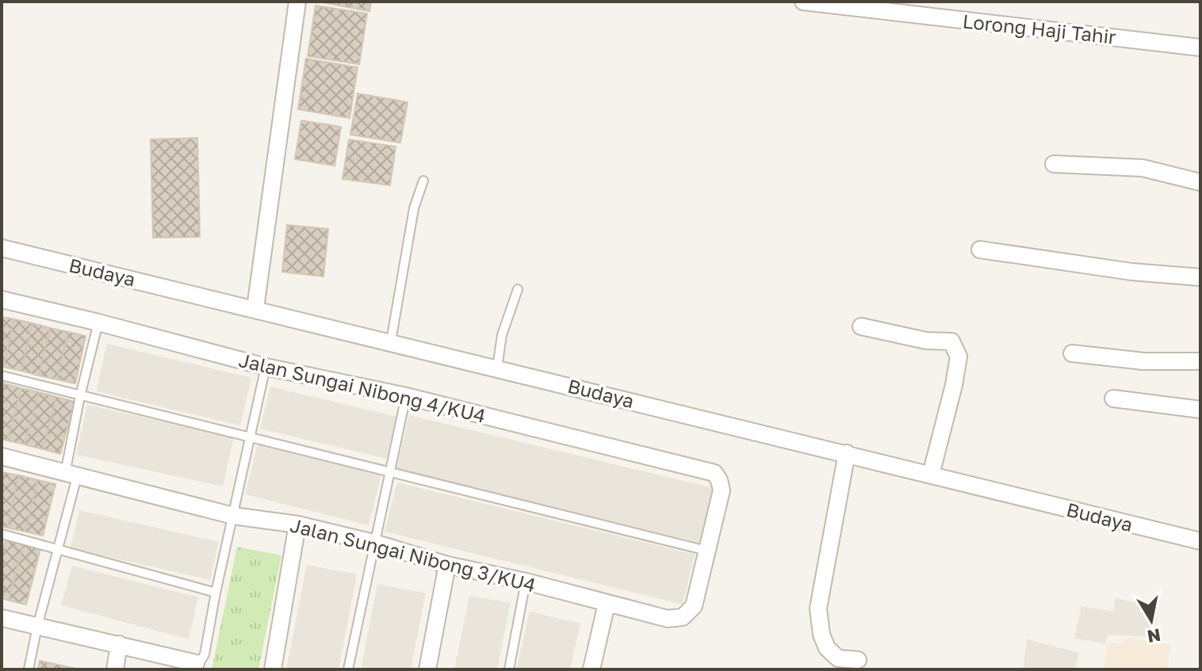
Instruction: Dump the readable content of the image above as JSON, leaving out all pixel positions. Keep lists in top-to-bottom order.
{
  "streets": {
    "street": [
      "Lorong Haji Tahir",
      "Budaya",
      "Jalan Sungai Nibong 4/KU4",
      "Jalan Sungai Nibong 3/KU4"
    ]
  },
  "crossings": [
    ["Jalan Sungai Nibong 4/KU4", "Jalan Sungai Nibong 3/KU4"]
  ],
  "north": "bottom"
}
